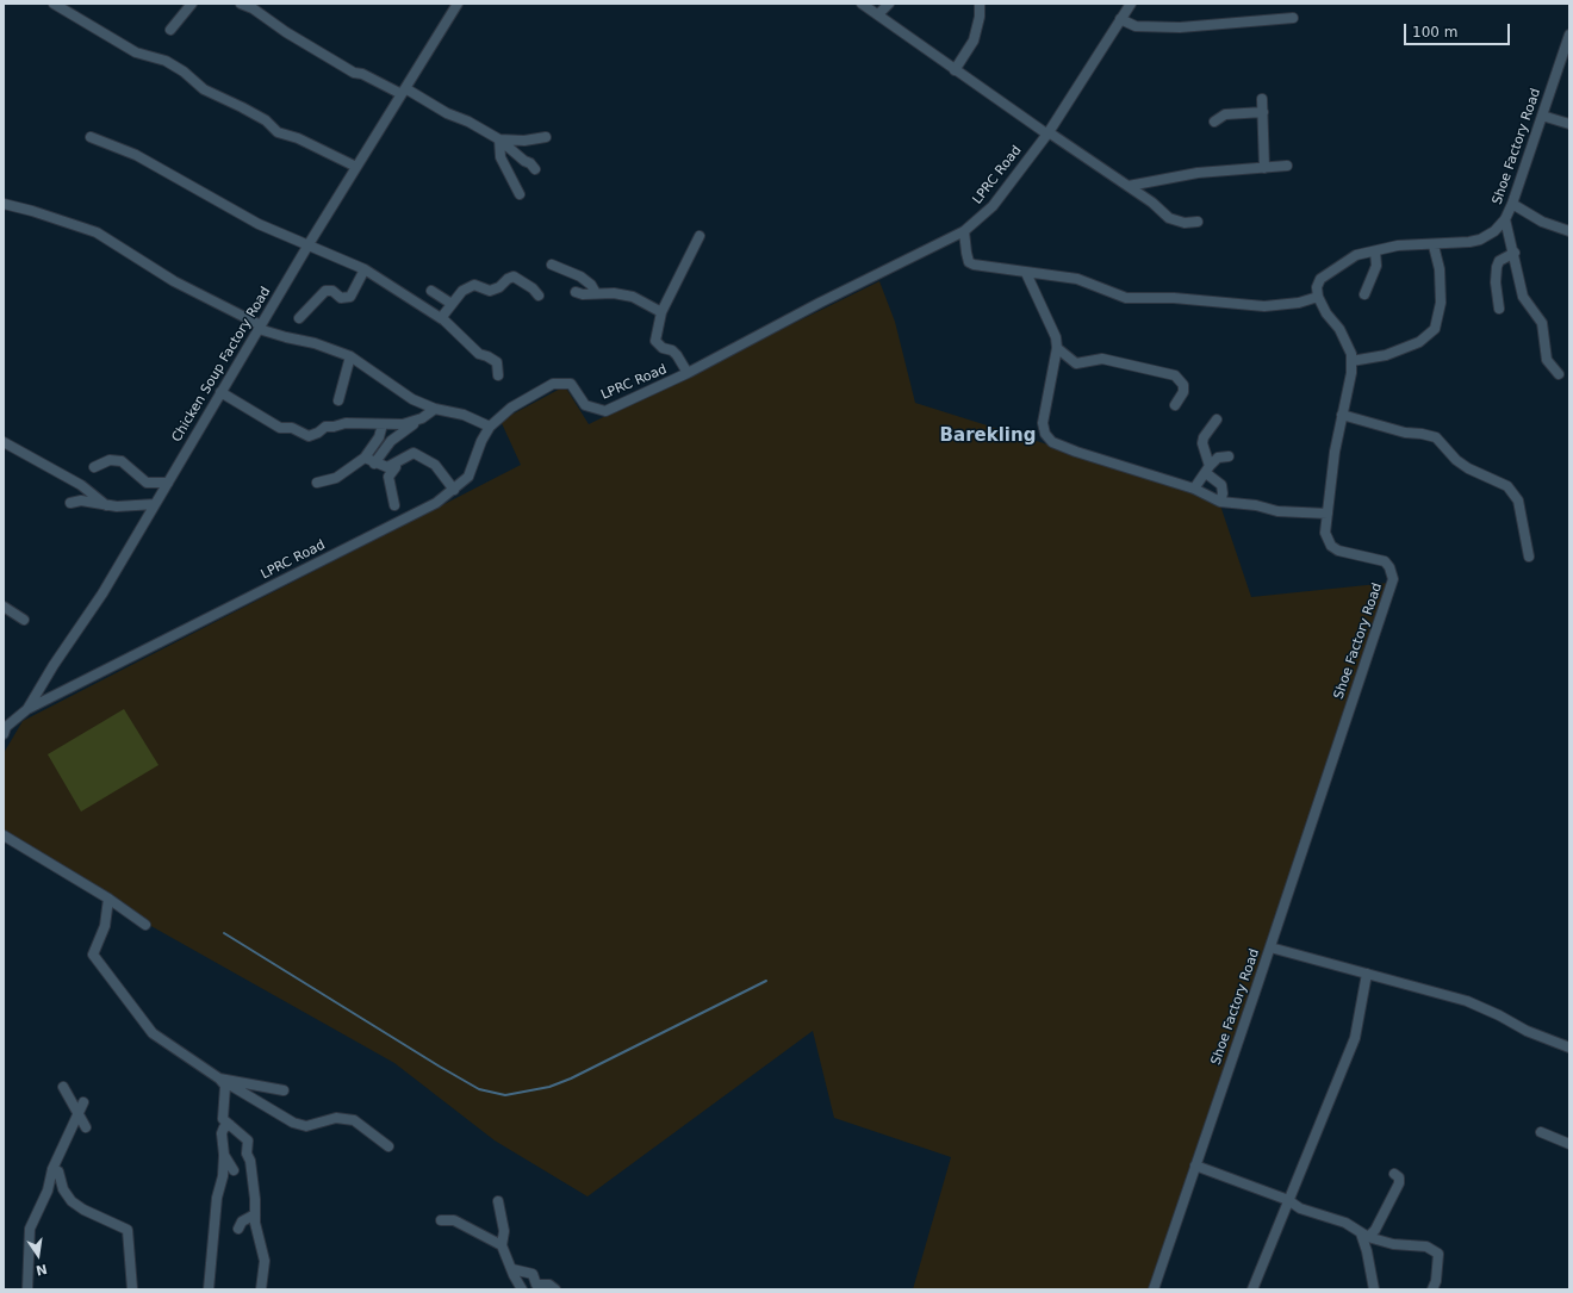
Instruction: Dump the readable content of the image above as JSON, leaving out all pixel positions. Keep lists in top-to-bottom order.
{
  "streets": {
    "street": ["Shoe Factory Road", "LPRC Road", "Chicken Soup Factory Road"]
  },
  "crossings": [
    ["LPRC Road", "Chicken Soup Factory Road"]
  ],
  "districts": ["Barekling"],
  "scale_bar": "100 m",
  "north": "bottom"
}
